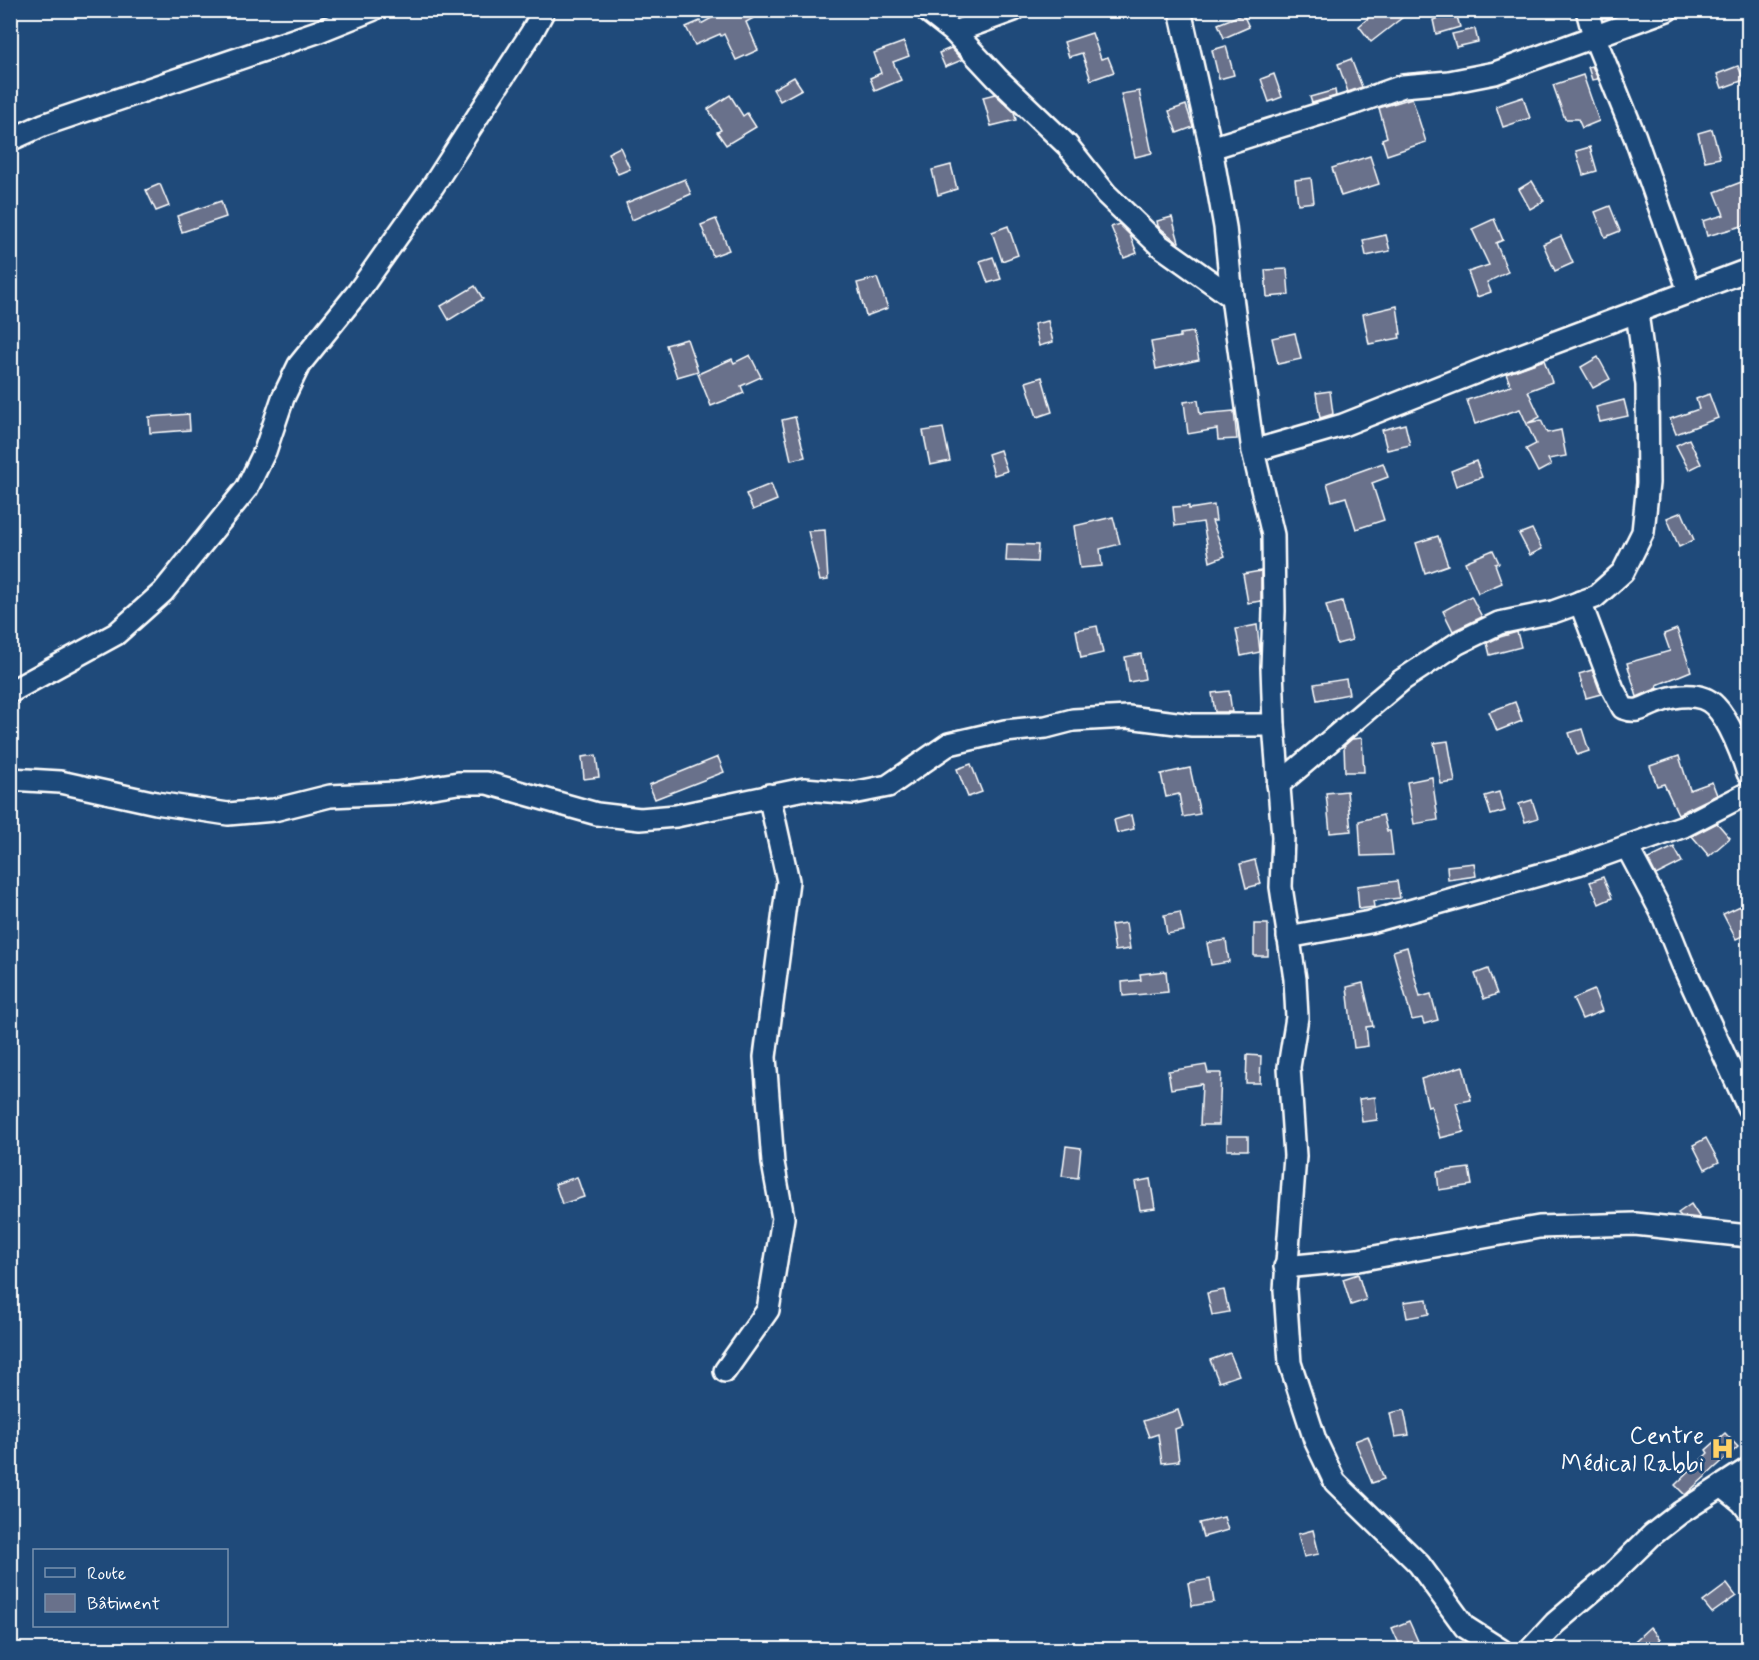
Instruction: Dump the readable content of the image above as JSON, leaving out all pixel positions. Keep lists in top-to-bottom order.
{
  "places": {
    "hospital": ["Centre Médical Rabbi"]
  },
  "legend": ["Route", "Bâtiment"]
}
